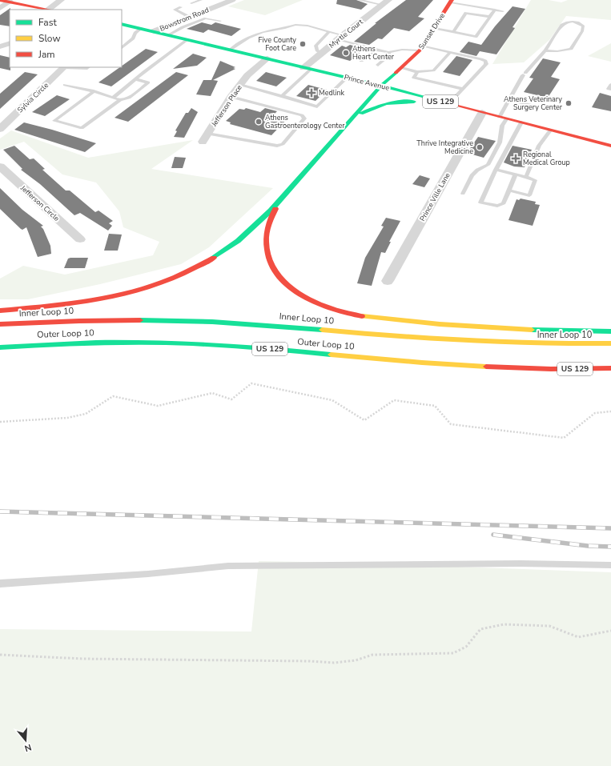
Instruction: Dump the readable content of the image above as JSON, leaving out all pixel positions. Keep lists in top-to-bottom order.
{
  "streets": {
    "main road": [
      "Sunset Drive",
      "Prince Avenue",
      "US 129",
      "Inner Loop 10",
      "Outer Loop 10"
    ],
    "street": [
      "Bowstrom Road",
      "Myrtle Court",
      "Sylvia Circle",
      "Jefferson Place",
      "Prince Ville Lane",
      "Jefferson Circle"
    ]
  },
  "crossings": [
    ["Bowstrom Road", "Prince Avenue"],
    ["Sunset Drive", "Prince Avenue"],
    ["Myrtle Court", "Prince Avenue"],
    ["Prince Avenue", "Jefferson Place"],
    ["Prince Avenue", "Prince Ville Lane"]
  ],
  "places": {
    "other": [
      "Five County Foot Care",
      "Athens Heart Center",
      "Athens Veterinary Surgery Center",
      "Athens Gastroenterology Center",
      "Thrive Integrative Medicine"
    ],
    "health": ["Medlink", "Regional Medical Group"]
  },
  "legend": ["Fast", "Slow", "Jam"],
  "north": "bottom"
}
